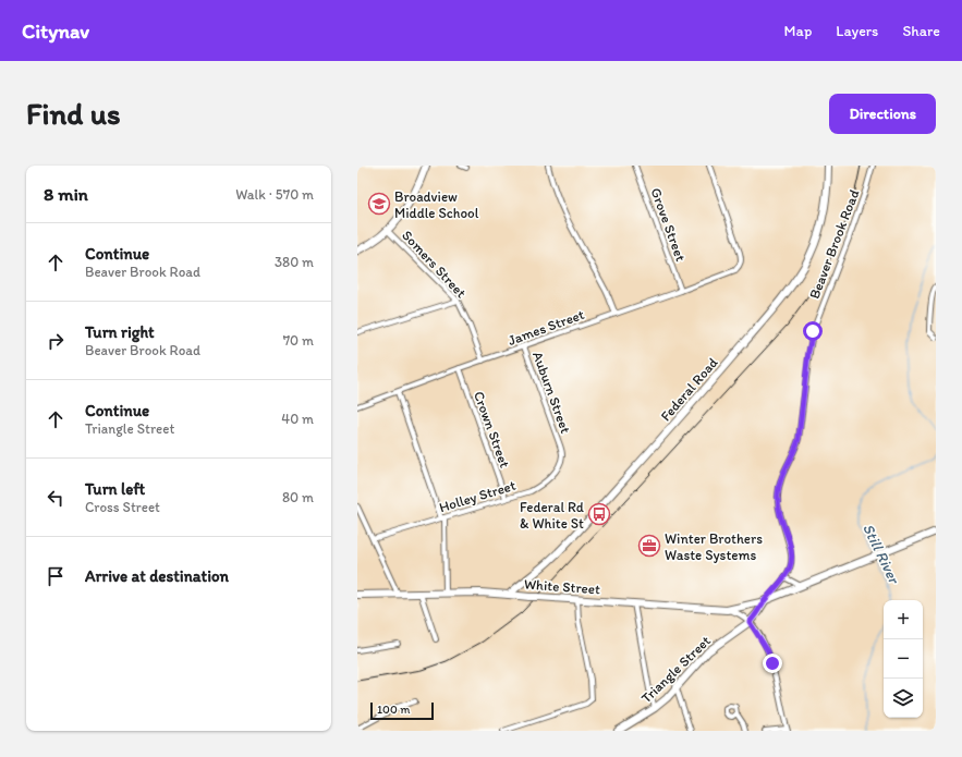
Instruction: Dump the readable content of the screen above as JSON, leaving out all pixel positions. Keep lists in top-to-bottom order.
{
  "streets": {
    "main road": ["Federal Road", "White Street", "Triangle Street"],
    "street": [
      "Grove Street",
      "Beaver Brook Road",
      "Somers Street",
      "James Street",
      "Auburn Street",
      "Crown Street",
      "Holley Street"
    ]
  },
  "crossings": [
    ["Grove Street", "James Street"],
    ["Beaver Brook Road", "White Street"],
    ["Beaver Brook Road", "Triangle Street"],
    ["Somers Street", "James Street"],
    ["James Street", "Auburn Street"],
    ["James Street", "Crown Street"],
    ["Federal Road", "White Street"],
    ["Auburn Street", "Holley Street"],
    ["Crown Street", "Holley Street"],
    ["White Street", "Triangle Street"]
  ],
  "water": ["Still River"],
  "places": {
    "school or university": ["Broadview Middle School"],
    "bus stop": ["Federal Rd & White St"],
    "office": ["Winter Brothers Waste Systems"]
  },
  "scale_bar": "100 m",
  "page": {
    "header": "Citynav",
    "nav": ["Map", "Layers", "Share"],
    "buttons": "Directions",
    "title": "Find us",
    "heading": ["8 min", "Walk · 570 m"],
    "list": [
      ["Continue", "Beaver Brook Road", "380 m"],
      ["Turn right", "Beaver Brook Road", "70 m"],
      ["Continue", "Triangle Street", "40 m"],
      ["Turn left", "Cross Street", "80 m"],
      "Arrive at destination"
    ],
    "map_buttons": ["+", "−"],
    "scale": "100 m"
  }
}
